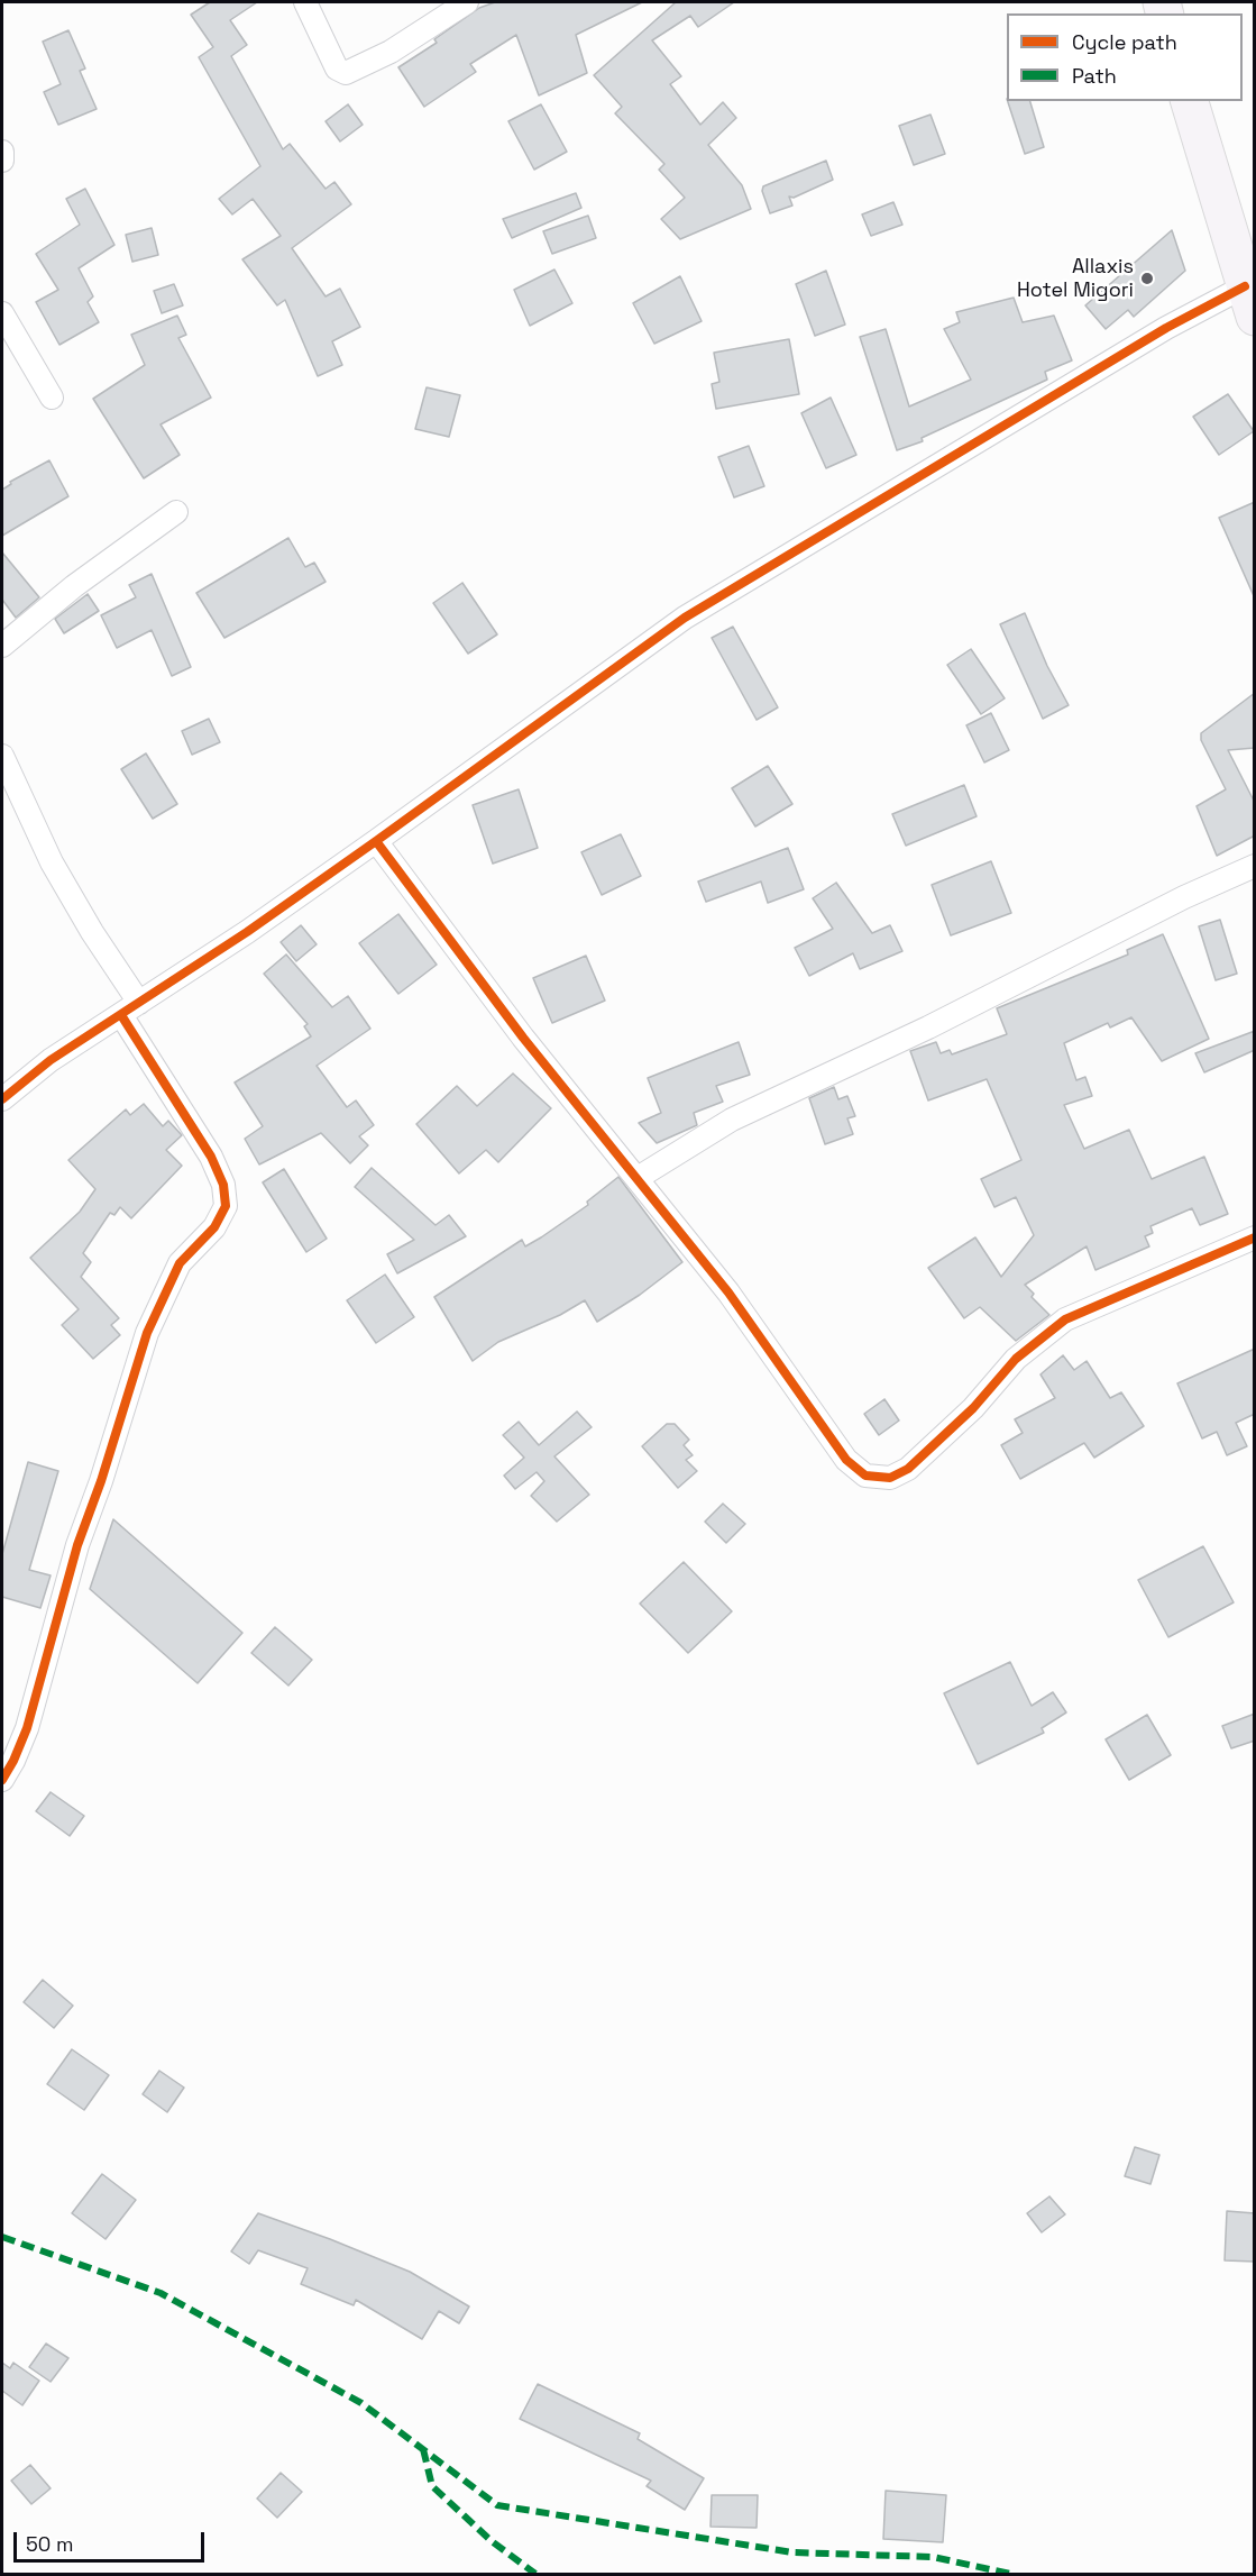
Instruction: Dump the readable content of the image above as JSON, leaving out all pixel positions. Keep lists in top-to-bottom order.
{
  "places": ["Allaxis Hotel Migori"],
  "legend": ["Cycle path", "Path"],
  "scale_bar": "50 m"
}
